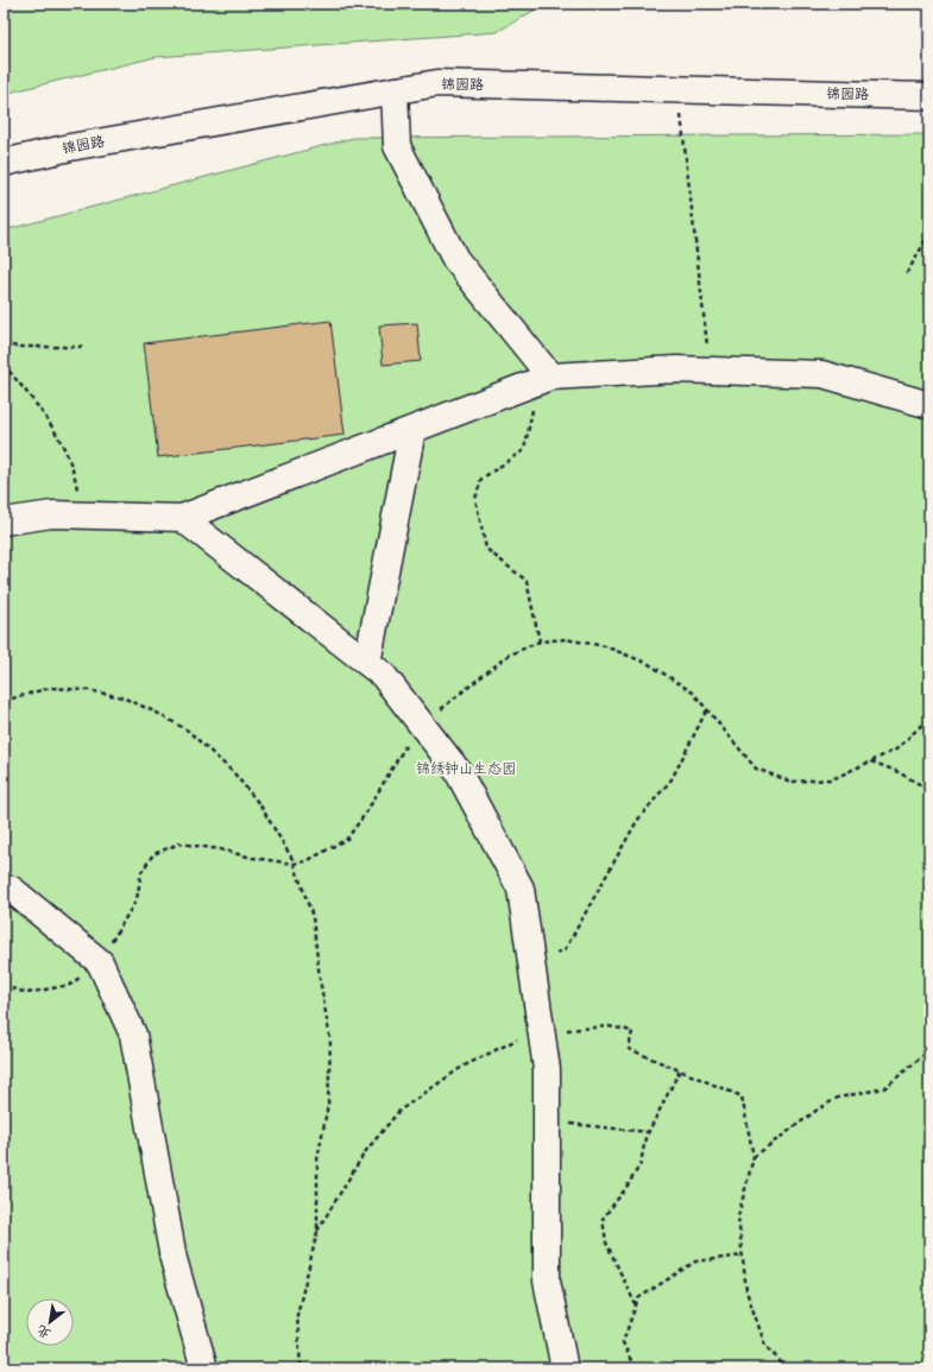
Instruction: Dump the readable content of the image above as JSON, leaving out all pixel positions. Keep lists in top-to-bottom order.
{
  "streets": {
    "street": ["锦园路"]
  },
  "parks": ["锦绣钟山生态园"],
  "north": "bottom left"
}
